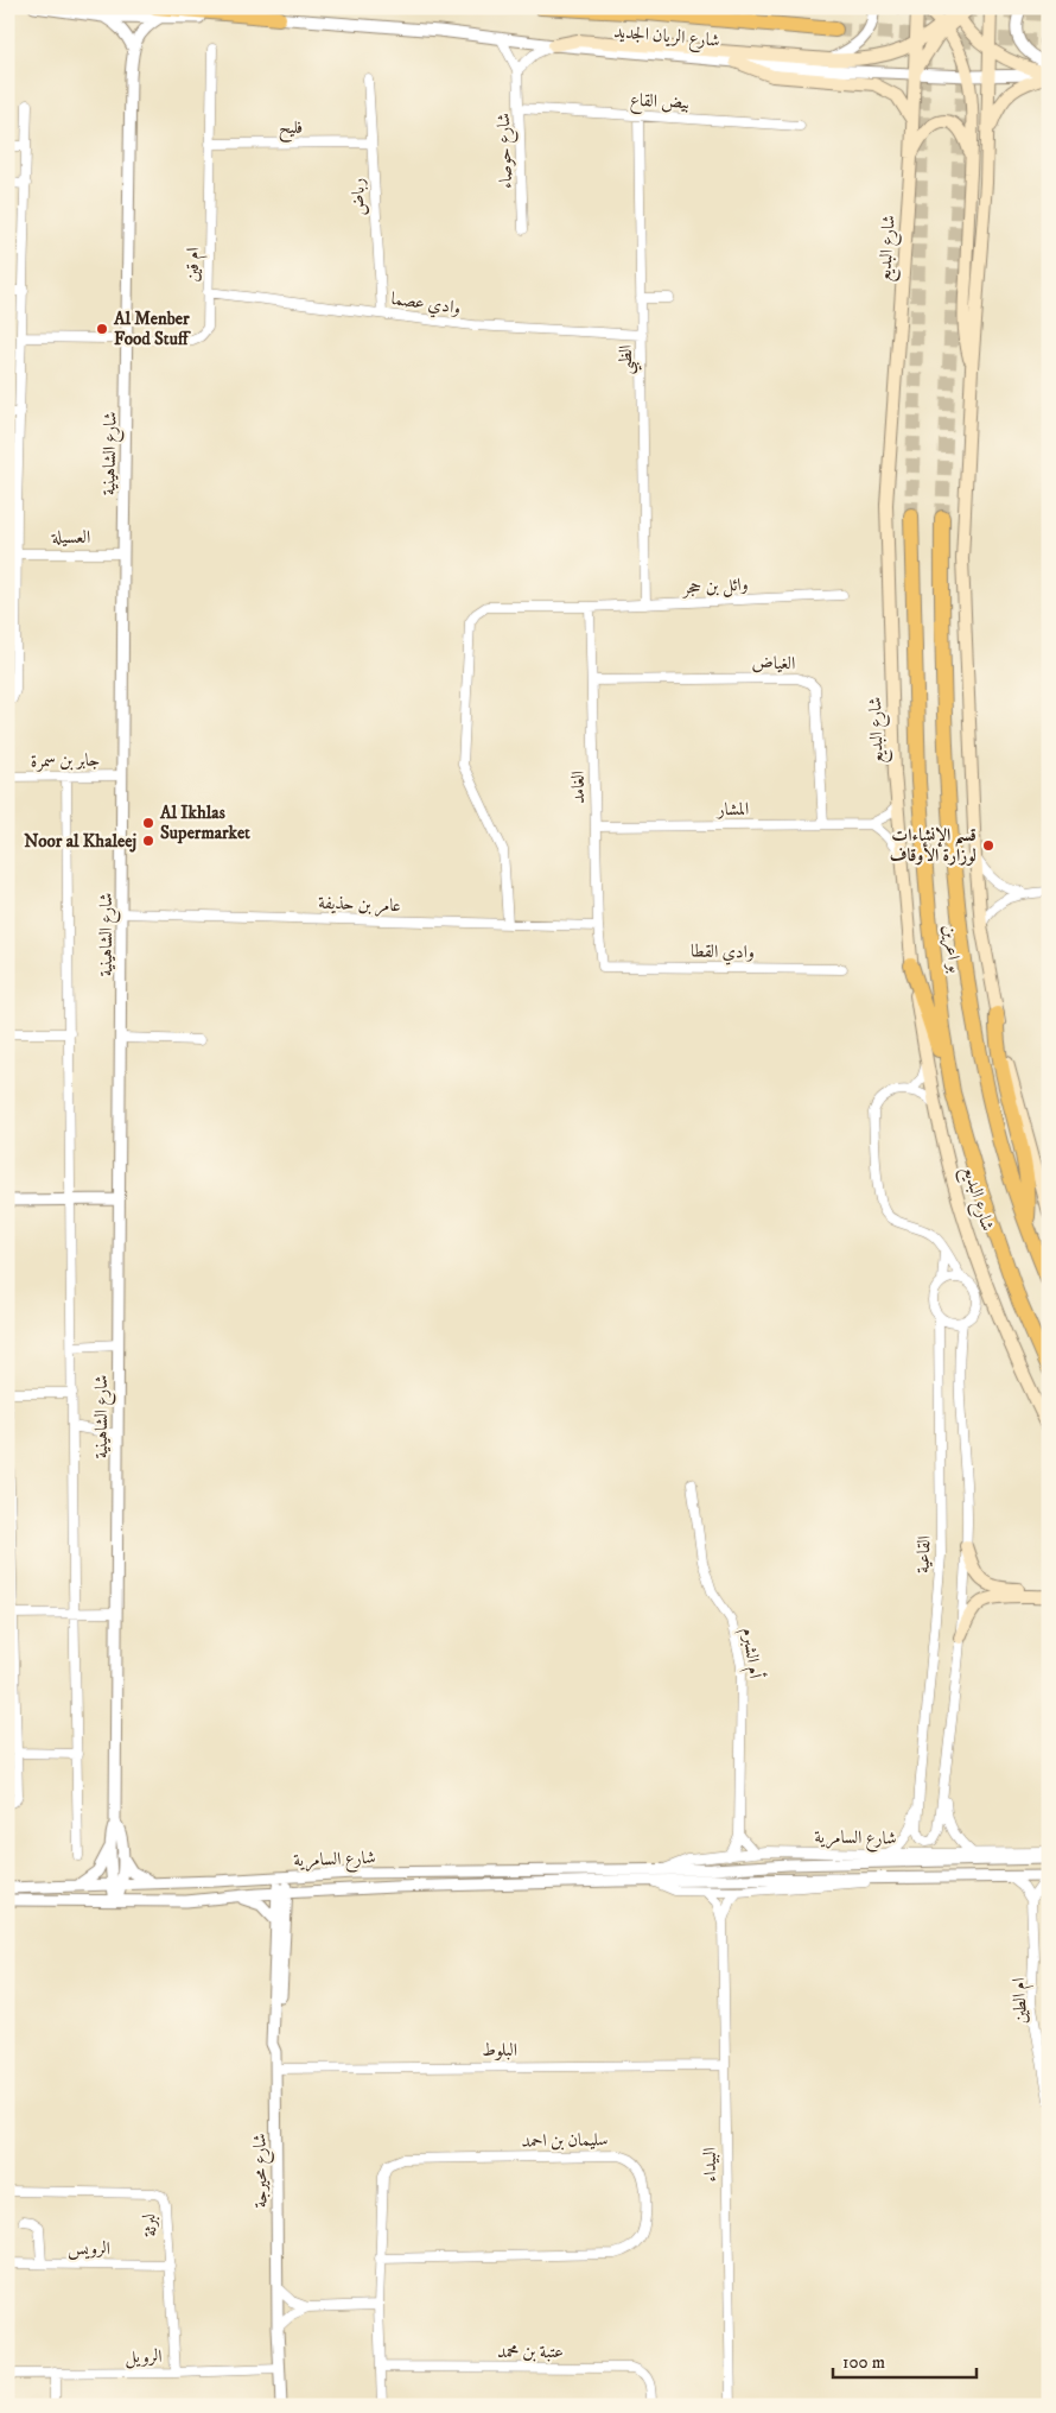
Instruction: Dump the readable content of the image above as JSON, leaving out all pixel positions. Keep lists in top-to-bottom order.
{
  "streets": {
    "highway": ["شارع الريان الجديد", "بو اعرين"],
    "main road": ["شارع البديع"],
    "street": [
      "بيض القاع",
      "فليح",
      "شارع حوصاء",
      "رباض",
      "ام قين",
      "وادي عصما",
      "الظبي",
      "شارع الشاهينية",
      "العسيلة",
      "وائل بن حجر",
      "الغياض",
      "جابر بن سمرة",
      "الغامد",
      "المشار",
      "عامر بن حذيفة",
      "وادي القطا",
      "القاعية",
      "أم الشبرم",
      "شارع السامرية",
      "ام الطين",
      "البلوط",
      "سليمان بن احمد",
      "البيداء",
      "شارع محيرجة",
      "لبرثة",
      "الرويس",
      "عتبة بن محمد",
      "الرويل"
    ]
  },
  "crossings": [
    ["شارع الريان الجديد", "شارع حوصاء"],
    ["شارع الريان الجديد", "شارع البديع"],
    ["بيض القاع", "شارع حوصاء"],
    ["بيض القاع", "الظبي"],
    ["فليح", "رباض"],
    ["فليح", "ام قين"],
    ["رباض", "وادي عصما"],
    ["ام قين", "وادي عصما"],
    ["ام قين", "شارع الشاهينية"],
    ["وادي عصما", "الظبي"],
    ["الظبي", "وائل بن حجر"],
    ["شارع الشاهينية", "العسيلة"],
    ["شارع الشاهينية", "جابر بن سمرة"],
    ["شارع الشاهينية", "عامر بن حذيفة"],
    ["شارع الشاهينية", "شارع السامرية"],
    ["وائل بن حجر", "الغامد"],
    ["وائل بن حجر", "عامر بن حذيفة"],
    ["الغياض", "الغامد"],
    ["الغياض", "المشار"],
    ["الغامد", "المشار"],
    ["الغامد", "عامر بن حذيفة"],
    ["الغامد", "وادي القطا"],
    ["القاعية", "شارع السامرية"],
    ["أم الشبرم", "شارع السامرية"],
    ["شارع السامرية", "البيداء"],
    ["شارع السامرية", "شارع محيرجة"],
    ["البلوط", "البيداء"],
    ["البلوط", "شارع محيرجة"],
    ["سليمان بن احمد", "عتبة بن محمد"],
    ["شارع محيرجة", "الرويل"],
    ["لبرثة", "الرويس"],
    ["لبرثة", "الرويل"]
  ],
  "places": [
    "Al Menber Food Stuff",
    "Al Ikhlas Supermarket",
    "Noor al Khaleej",
    "قسم الإنشاءات لوزارة الأوقاف"
  ],
  "scale_bar": "100 m"
}
